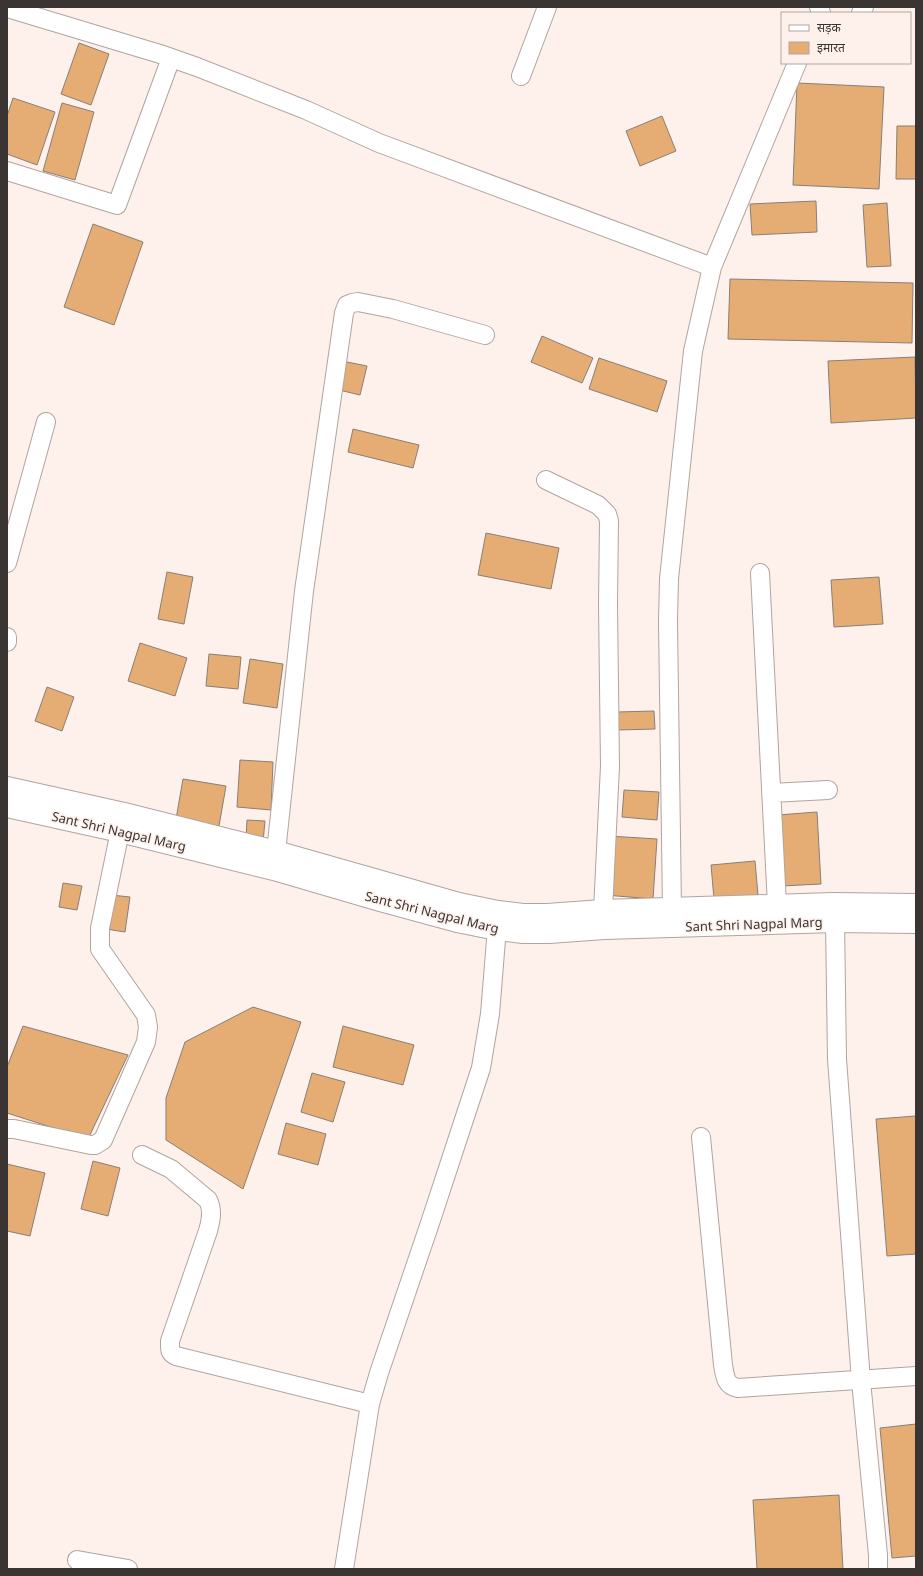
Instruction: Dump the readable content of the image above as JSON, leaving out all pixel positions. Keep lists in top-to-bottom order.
{
  "streets": {
    "main road": ["Sant Shri Nagpal Marg"]
  },
  "legend": ["सड़क", "इमारत"]
}
